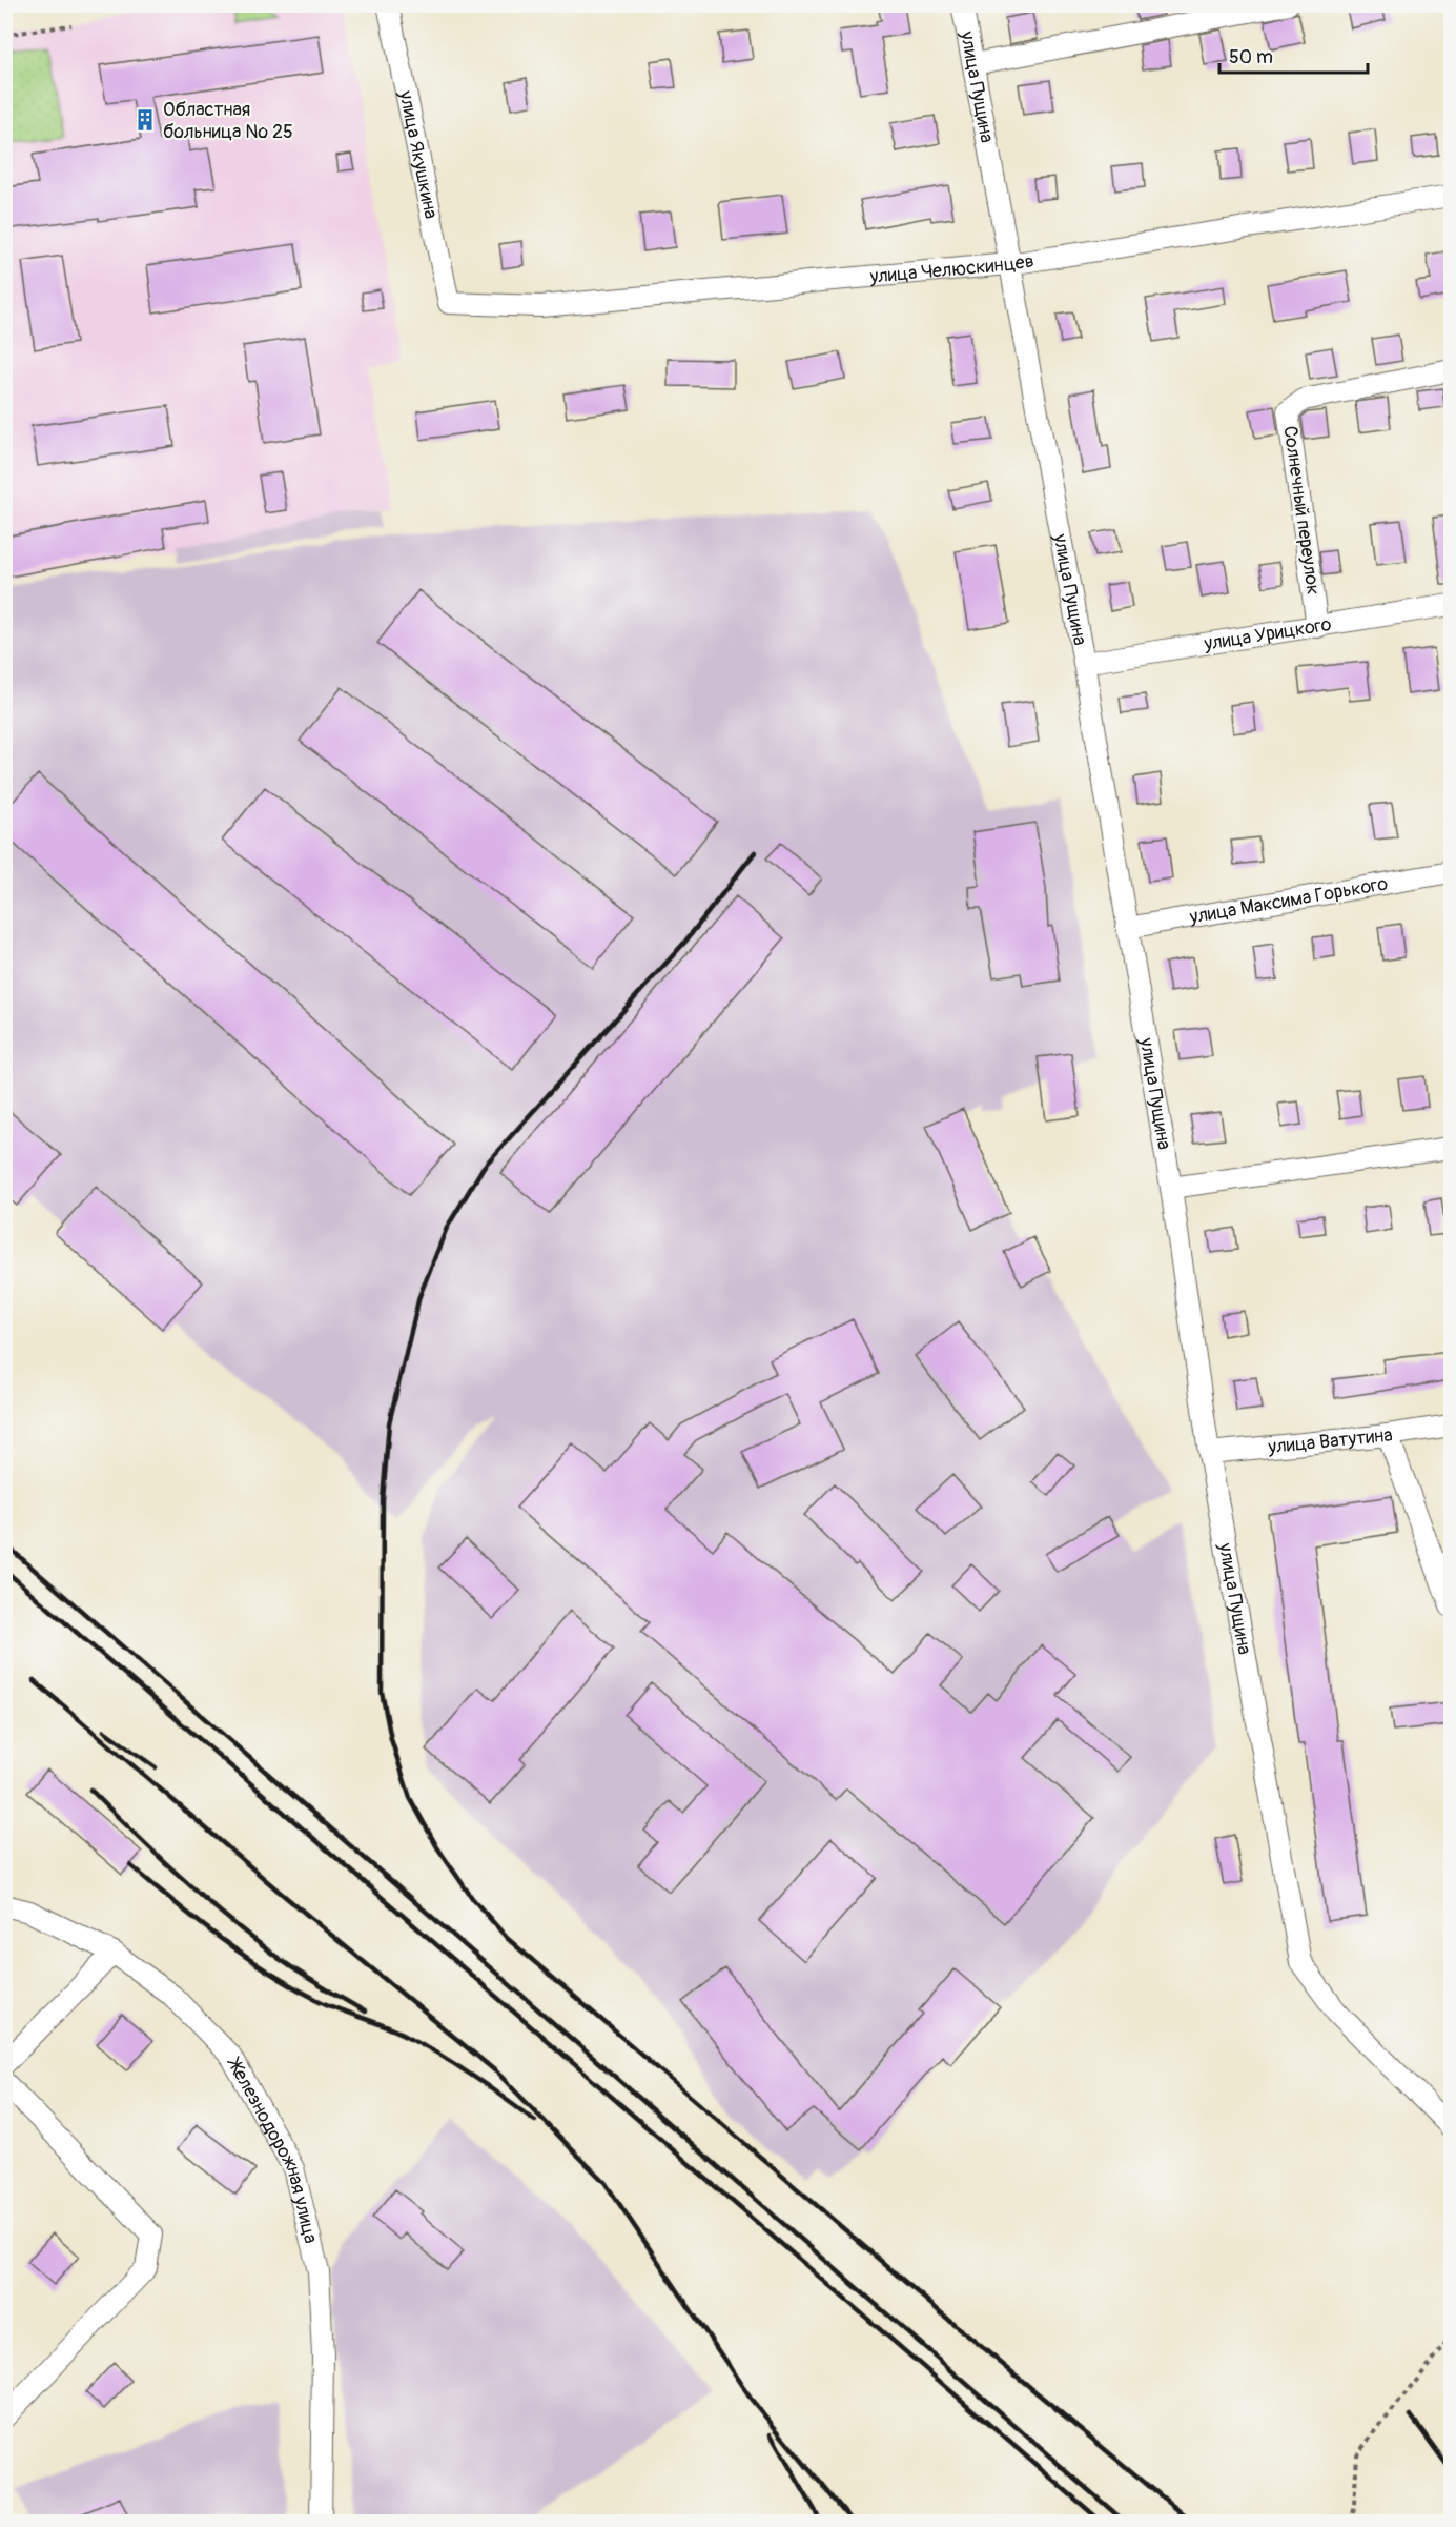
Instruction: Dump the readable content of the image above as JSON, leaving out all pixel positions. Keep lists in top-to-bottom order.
{
  "streets": {
    "street": [
      "улица Пущина",
      "улица Якушкина",
      "улица Челюскинцев",
      "Солнечный переулок",
      "улица Урицкого",
      "улица Максима Горького",
      "улица Ватутина",
      "Железнодорожная улица"
    ]
  },
  "crossings": [
    ["улица Пущина", "улица Челюскинцев"],
    ["улица Пущина", "улица Урицкого"],
    ["улица Пущина", "улица Максима Горького"],
    ["улица Пущина", "улица Ватутина"],
    ["улица Якушкина", "улица Челюскинцев"],
    ["Солнечный переулок", "улица Урицкого"]
  ],
  "places": {
    "building": ["Областная больница № 25"]
  },
  "scale_bar": "50 m"
}
